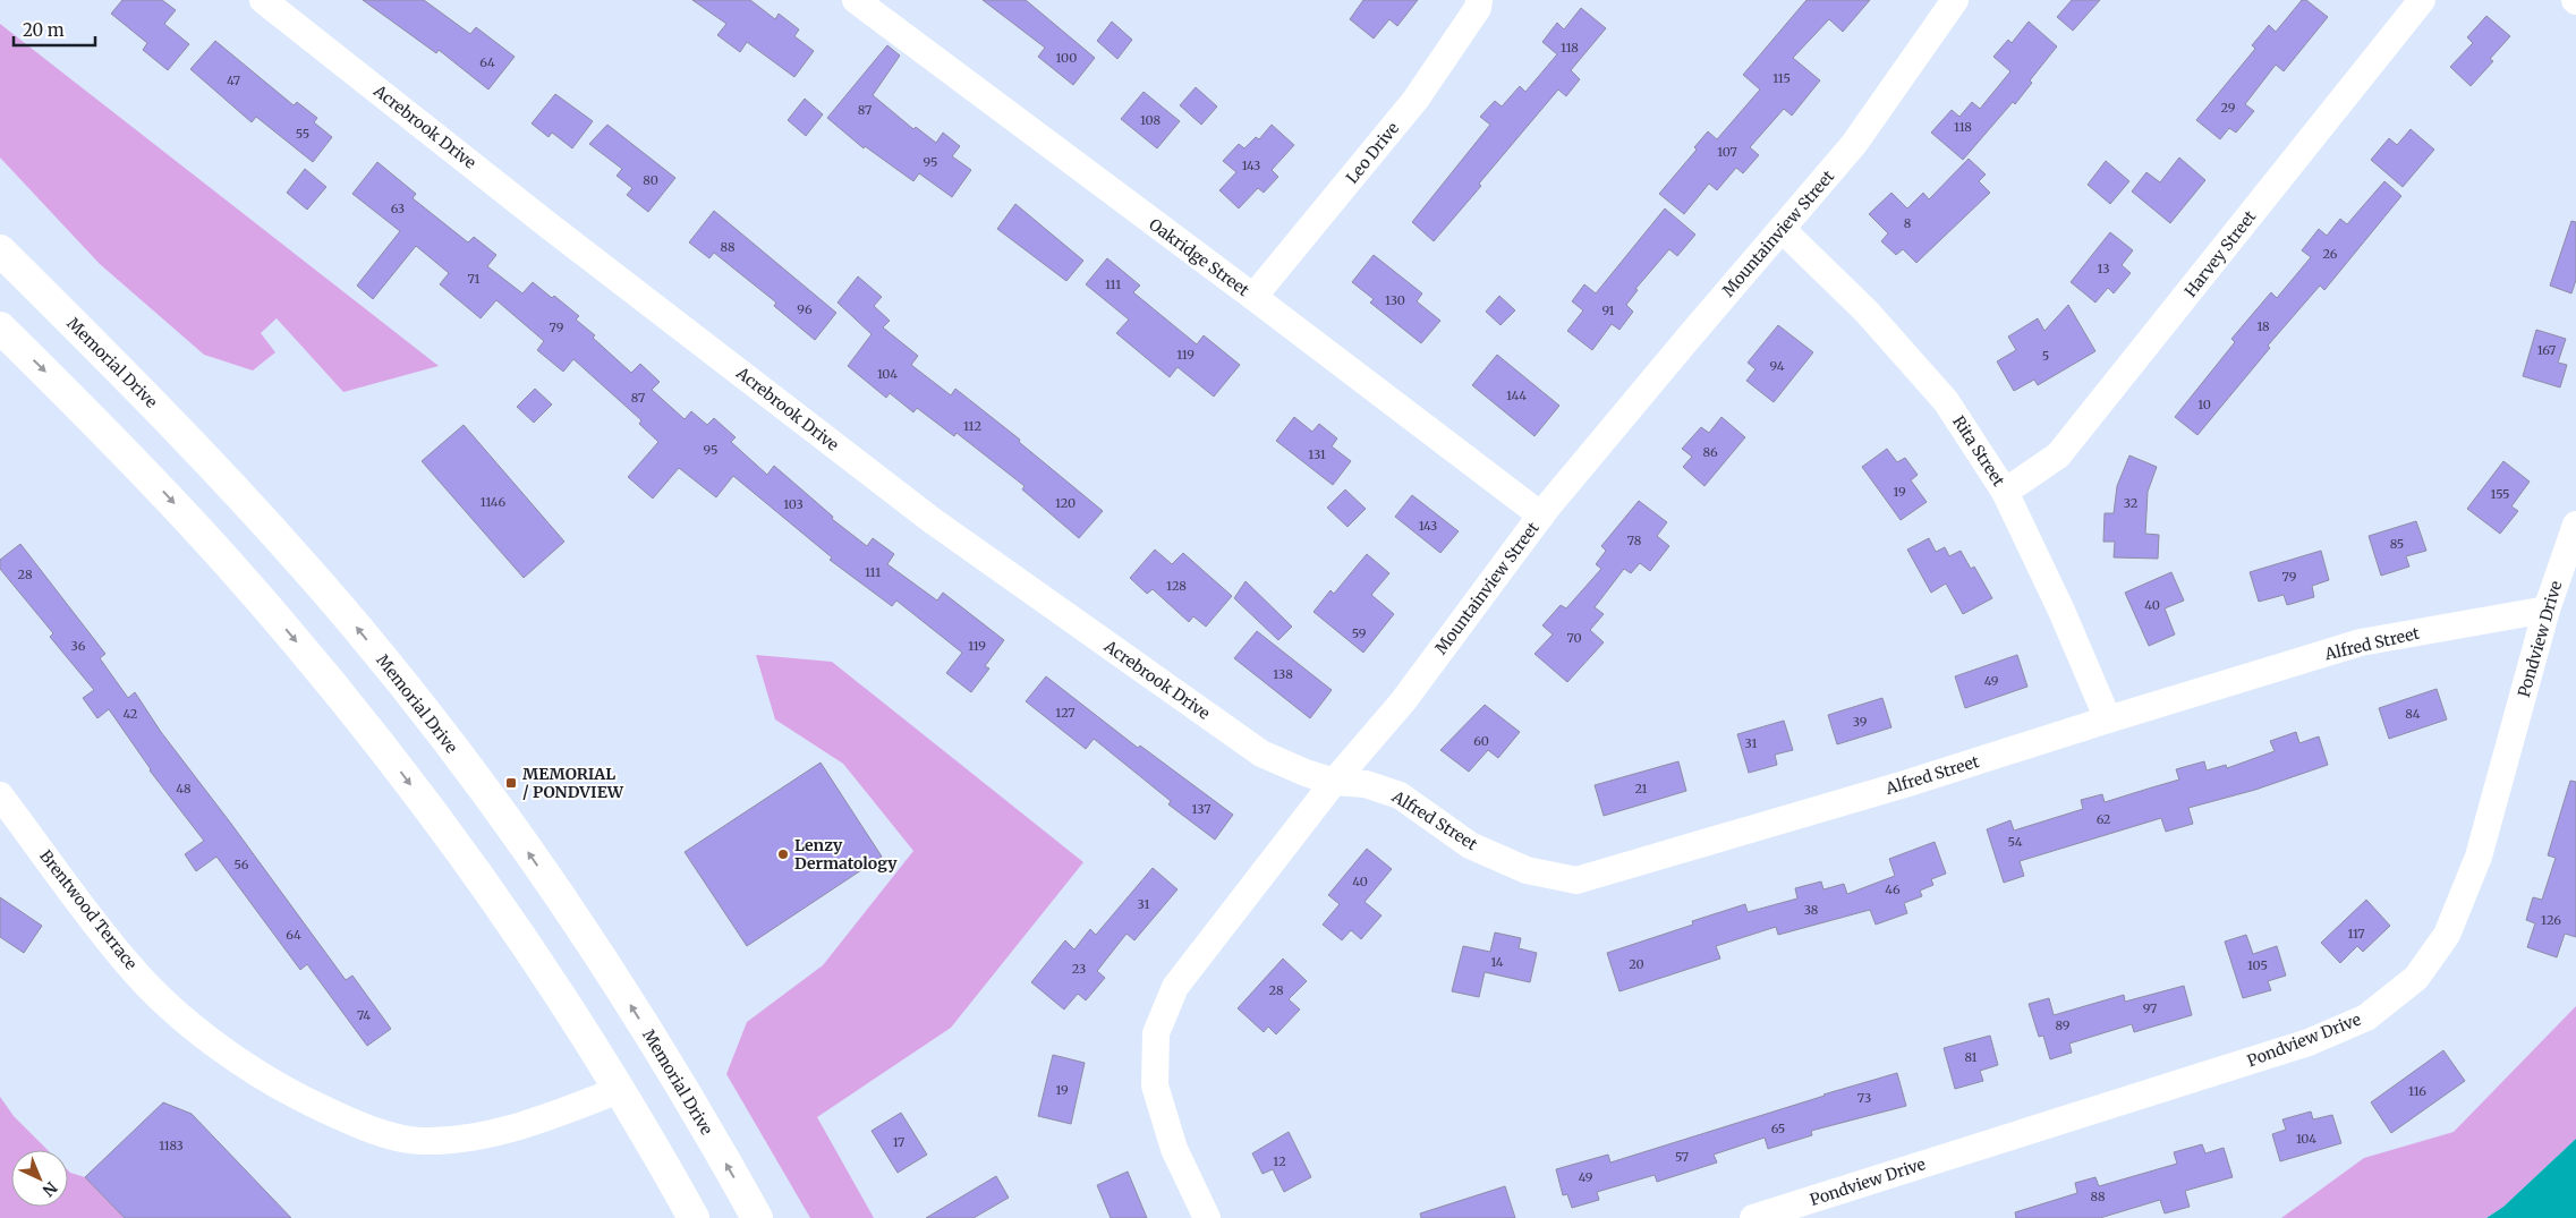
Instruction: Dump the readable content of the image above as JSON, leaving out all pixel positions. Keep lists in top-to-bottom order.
{
  "streets": {
    "main road": ["Memorial Drive"],
    "street": [
      "Acrebrook Drive",
      "Leo Drive",
      "Mountainview Street",
      "Harvey Street",
      "Oakridge Street",
      "Rita Street",
      "Pondview Drive",
      "Alfred Street",
      "Brentwood Terrace"
    ]
  },
  "crossings": [
    ["Acrebrook Drive", "Mountainview Street"],
    ["Acrebrook Drive", "Alfred Street"],
    ["Leo Drive", "Oakridge Street"],
    ["Mountainview Street", "Oakridge Street"],
    ["Mountainview Street", "Rita Street"],
    ["Mountainview Street", "Alfred Street"],
    ["Harvey Street", "Rita Street"],
    ["Rita Street", "Alfred Street"],
    ["Pondview Drive", "Alfred Street"]
  ],
  "places": {
    "transit": ["MEMORIAL / PONDVIEW"],
    "other": ["Lenzy Dermatology"]
  },
  "house_numbers": [
    "118",
    "100",
    "64",
    "115",
    "47",
    "29",
    "87",
    "108",
    "118",
    "55",
    "107",
    "95",
    "143",
    "80",
    "63",
    "8",
    "88",
    "26",
    "13",
    "71",
    "111",
    "130",
    "96",
    "91",
    "18",
    "79",
    "167",
    "119",
    "5",
    "94",
    "104",
    "144",
    "87",
    "10",
    "112",
    "95",
    "86",
    "131",
    "19",
    "155",
    "1146",
    "120",
    "32",
    "103",
    "143",
    "78",
    "85",
    "111",
    "28",
    "79",
    "128",
    "40",
    "59",
    "70",
    "36",
    "119",
    "138",
    "49",
    "127",
    "42",
    "84",
    "39",
    "60",
    "31",
    "48",
    "21",
    "137",
    "62",
    "54",
    "56",
    "40",
    "46",
    "31",
    "38",
    "126",
    "117",
    "64",
    "14",
    "20",
    "105",
    "23",
    "28",
    "97",
    "74",
    "89",
    "81",
    "19",
    "116",
    "73",
    "65",
    "104",
    "17",
    "1183",
    "57",
    "12",
    "49",
    "88"
  ],
  "scale_bar": "20 m",
  "north": "bottom right"
}
